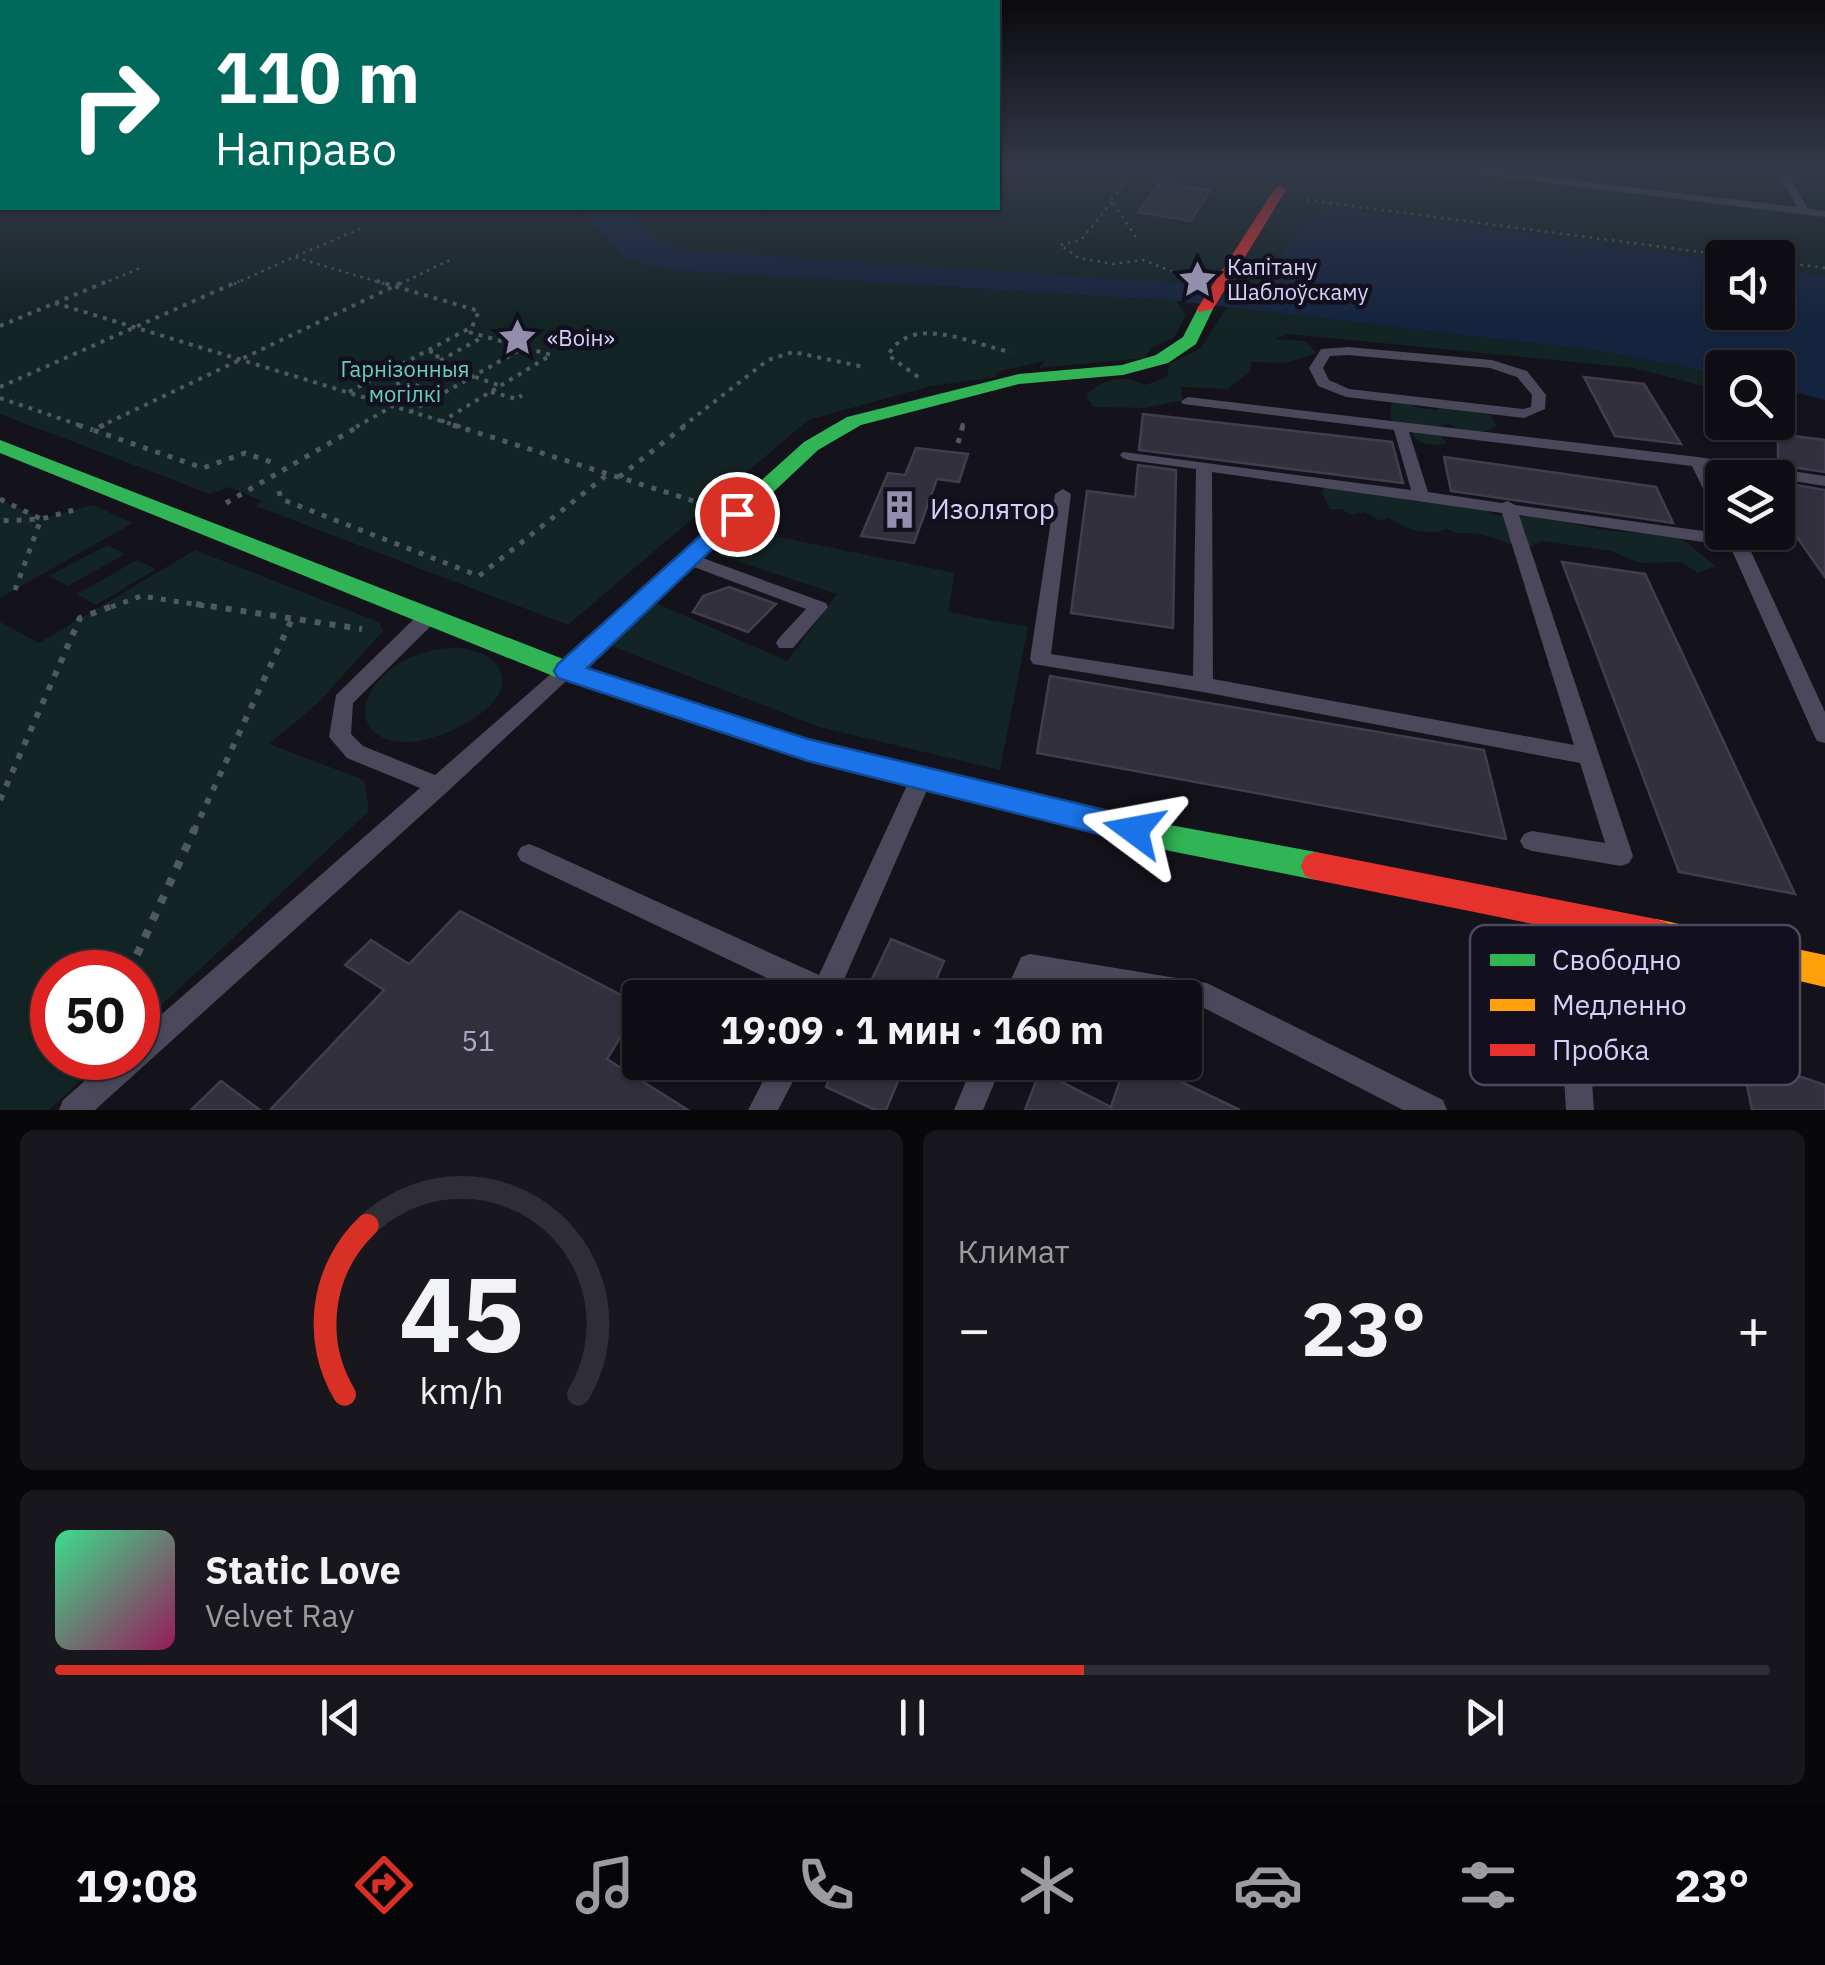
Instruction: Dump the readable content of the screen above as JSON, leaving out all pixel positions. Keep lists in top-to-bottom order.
{
  "parks": ["Гарнізонныя могілкі"],
  "places": {
    "place": ["Капітану Шаблоўскаму", "«Воін»"],
    "building": ["Изолятор"]
  },
  "house_numbers": ["51"],
  "legend": ["Свободно", "Медленно", "Пробка"],
  "page": {
    "turn": ["110 m", "Направо"],
    "limit": "50",
    "trip": "19:09 · 1 мин · 160 m",
    "tile": "Климат",
    "heat": ["−", "23°", "+"],
    "song": ["Static Love", "Velvet Ray"],
    "tabs": ["19:08", "23°"],
    "gauge": ["45", "km/h"]
  }
}
